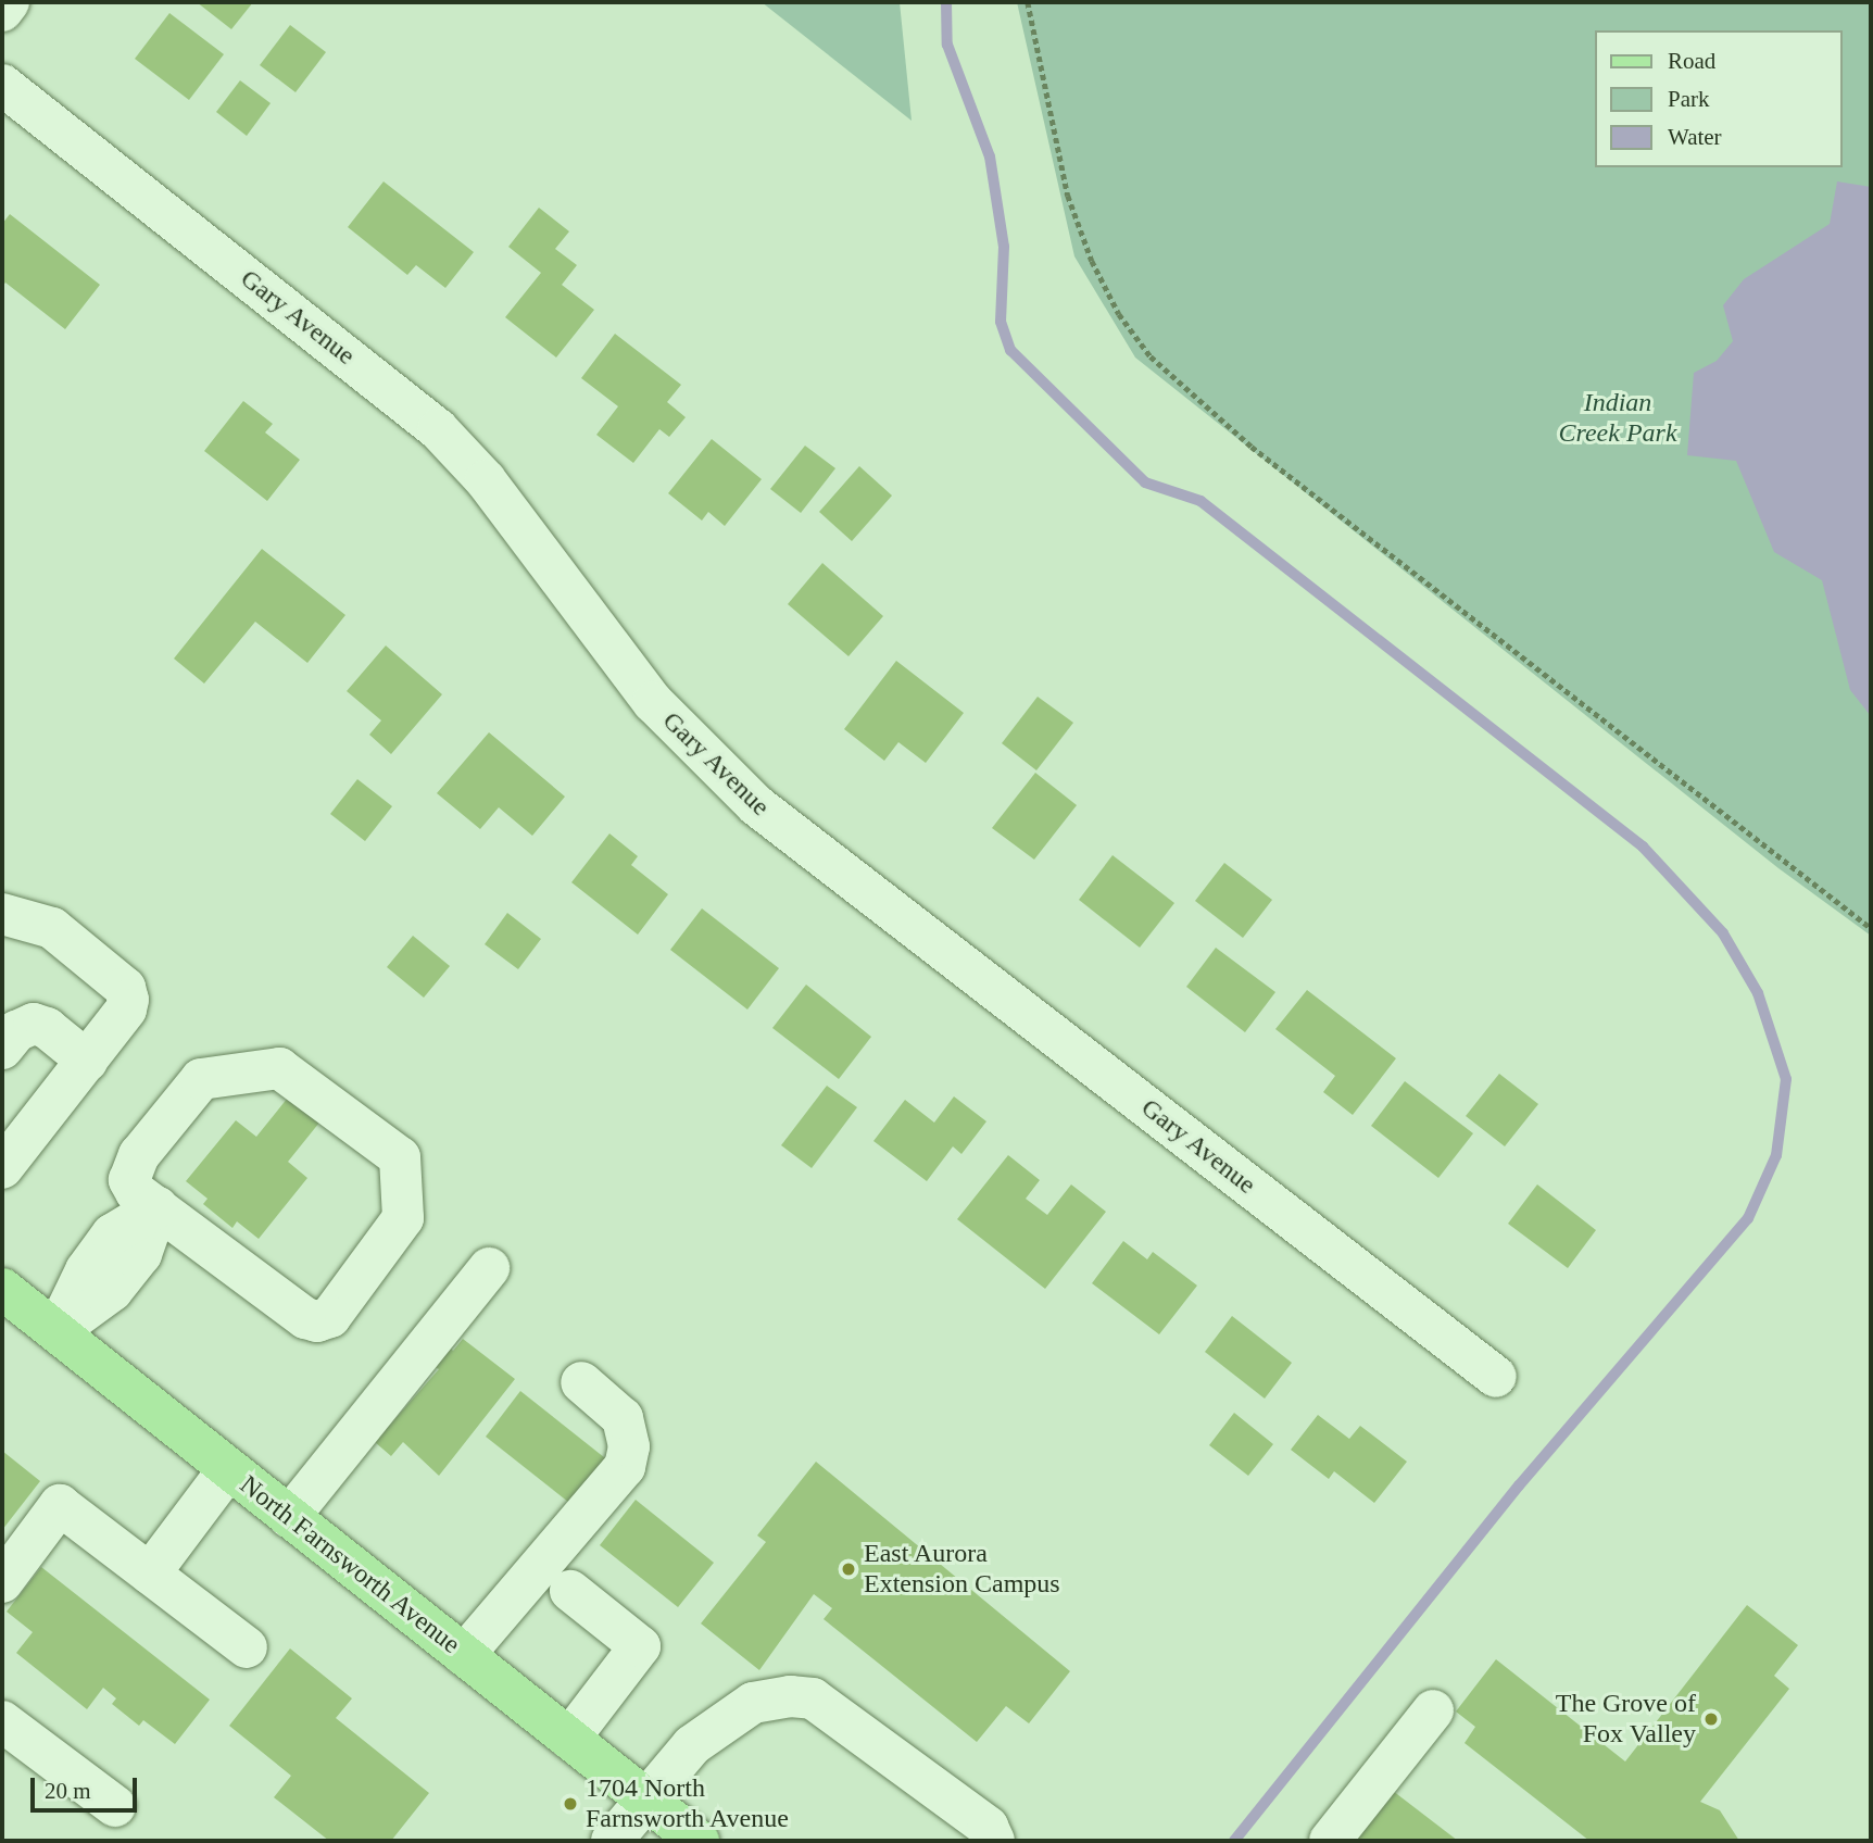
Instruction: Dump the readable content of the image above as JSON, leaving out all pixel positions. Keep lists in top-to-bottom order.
{
  "streets": {
    "main road": ["North Farnsworth Avenue"],
    "street": ["Gary Avenue"]
  },
  "parks": ["Indian Creek Park"],
  "places": ["East Aurora Extension Campus", "The Grove of Fox Valley", "1704 North Farnsworth Avenue"],
  "legend": ["Road", "Park", "Water"],
  "scale_bar": "20 m"
}
